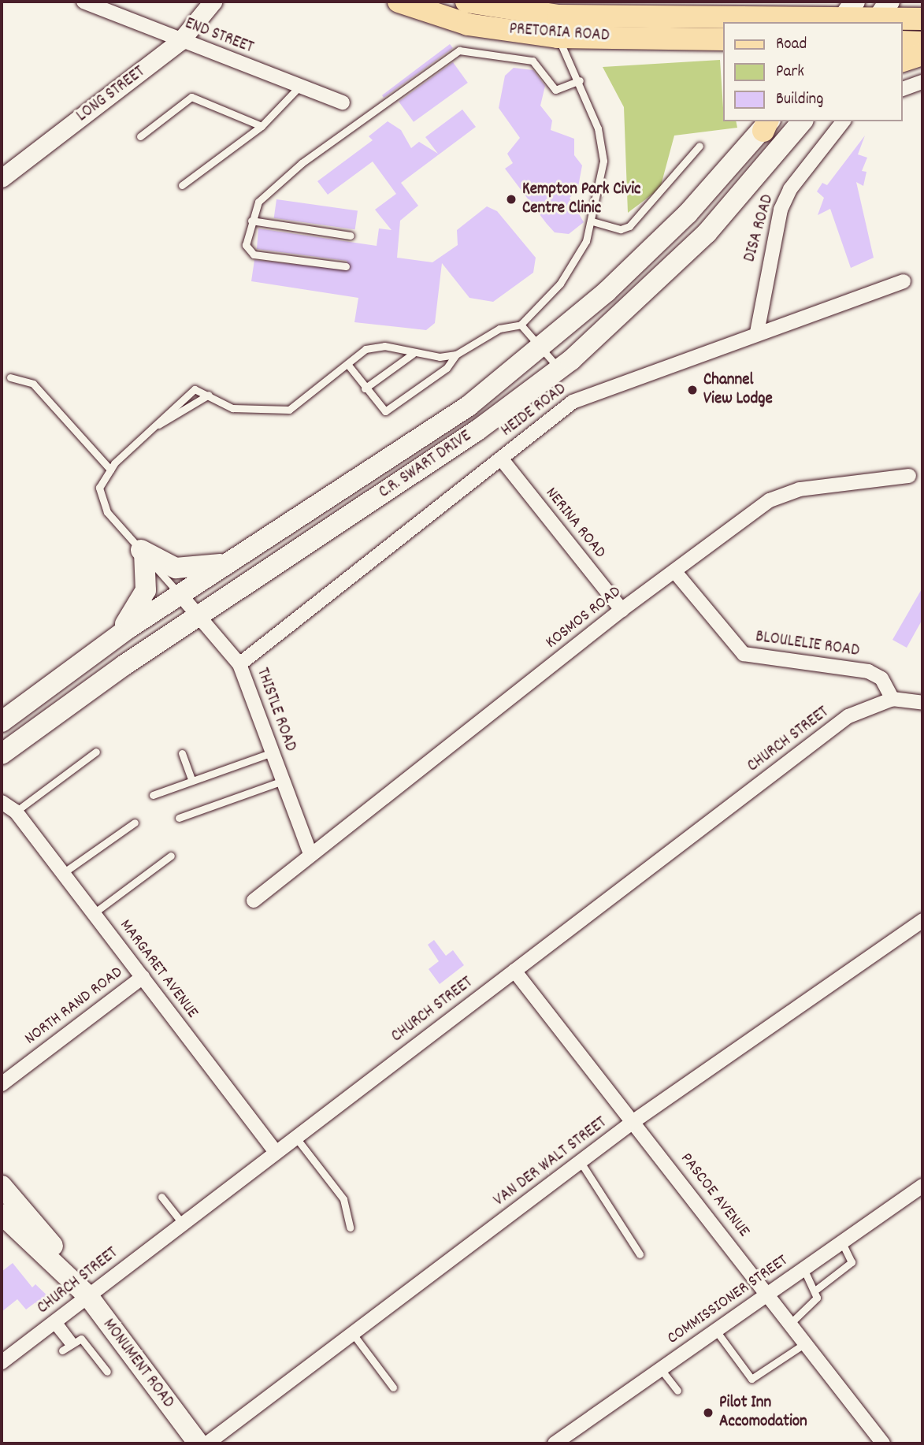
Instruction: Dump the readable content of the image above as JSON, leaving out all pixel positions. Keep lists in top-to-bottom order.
{
  "streets": {
    "main road": ["PRETORIA ROAD", "C.R. SWART DRIVE", "MONUMENT ROAD"],
    "street": [
      "END STREET",
      "LONG STREET",
      "DISA ROAD",
      "HEIDE ROAD",
      "NERINA ROAD",
      "KOSMOS ROAD",
      "BLOULELIE ROAD",
      "THISTLE ROAD",
      "CHURCH STREET",
      "MARGARET AVENUE",
      "NORTH RAND ROAD",
      "VAN DER WALT STREET",
      "PASCOE AVENUE",
      "COMMISSIONER STREET"
    ]
  },
  "crossings": [
    ["END STREET", "LONG STREET"],
    ["DISA ROAD", "HEIDE ROAD"],
    ["HEIDE ROAD", "NERINA ROAD"],
    ["HEIDE ROAD", "THISTLE ROAD"],
    ["C.R. SWART DRIVE", "THISTLE ROAD"],
    ["NERINA ROAD", "KOSMOS ROAD"],
    ["KOSMOS ROAD", "BLOULELIE ROAD"],
    ["KOSMOS ROAD", "THISTLE ROAD"],
    ["BLOULELIE ROAD", "CHURCH STREET"],
    ["CHURCH STREET", "MARGARET AVENUE"],
    ["CHURCH STREET", "PASCOE AVENUE"],
    ["CHURCH STREET", "MONUMENT ROAD"],
    ["MARGARET AVENUE", "NORTH RAND ROAD"],
    ["VAN DER WALT STREET", "PASCOE AVENUE"],
    ["PASCOE AVENUE", "COMMISSIONER STREET"]
  ],
  "places": ["Kempton Park Civic Centre Clinic", "Channel View Lodge", "Pilot Inn Accomodation"],
  "legend": ["Road", "Park", "Building"]
}
